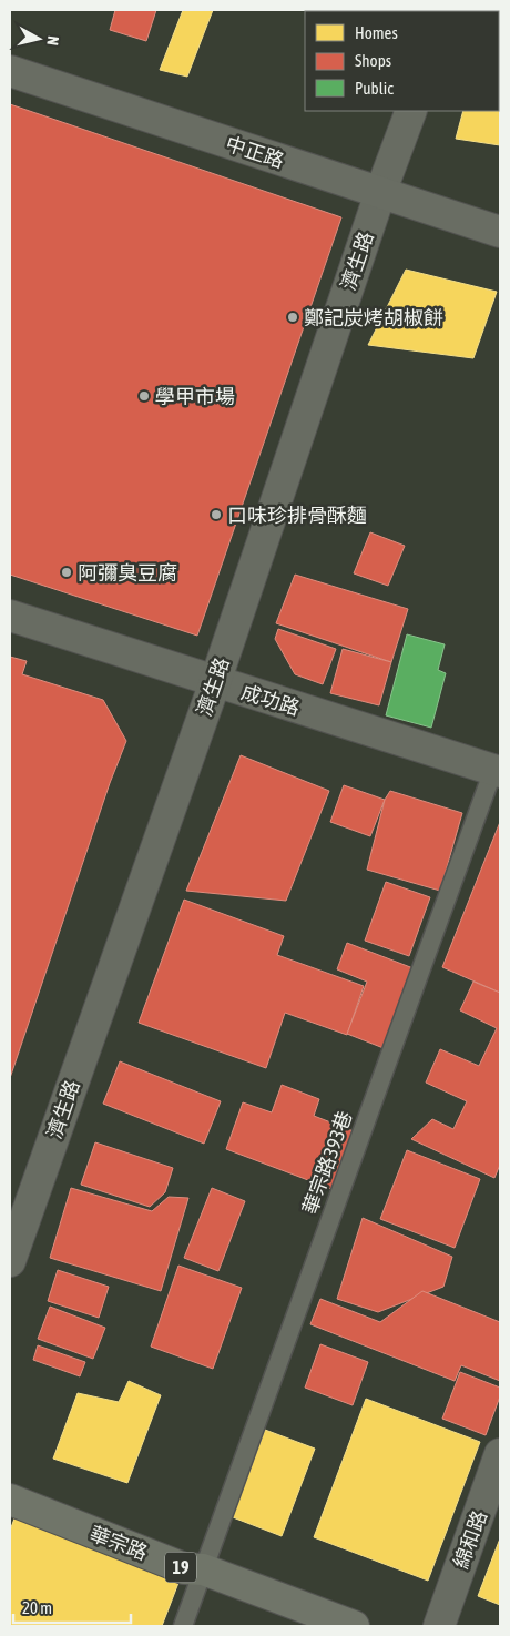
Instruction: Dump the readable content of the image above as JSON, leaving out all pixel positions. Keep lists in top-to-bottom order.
{
  "streets": {
    "main road": ["中正路", "華宗路", "19"],
    "street": ["濟生路", "成功路", "綿和路"],
    "lane": ["華宗路393巷"]
  },
  "crossings": [
    ["中正路", "濟生路"],
    ["濟生路", "成功路"],
    ["成功路", "華宗路393巷"],
    ["華宗路393巷", "華宗路"]
  ],
  "places": [
    "鄭記炭烤胡椒餅",
    "學甲市場",
    "口味珍排骨酥麵",
    "阿彌臭豆腐"
  ],
  "legend": ["Homes", "Shops", "Public"],
  "scale_bar": "20 m",
  "north": "right"
}
